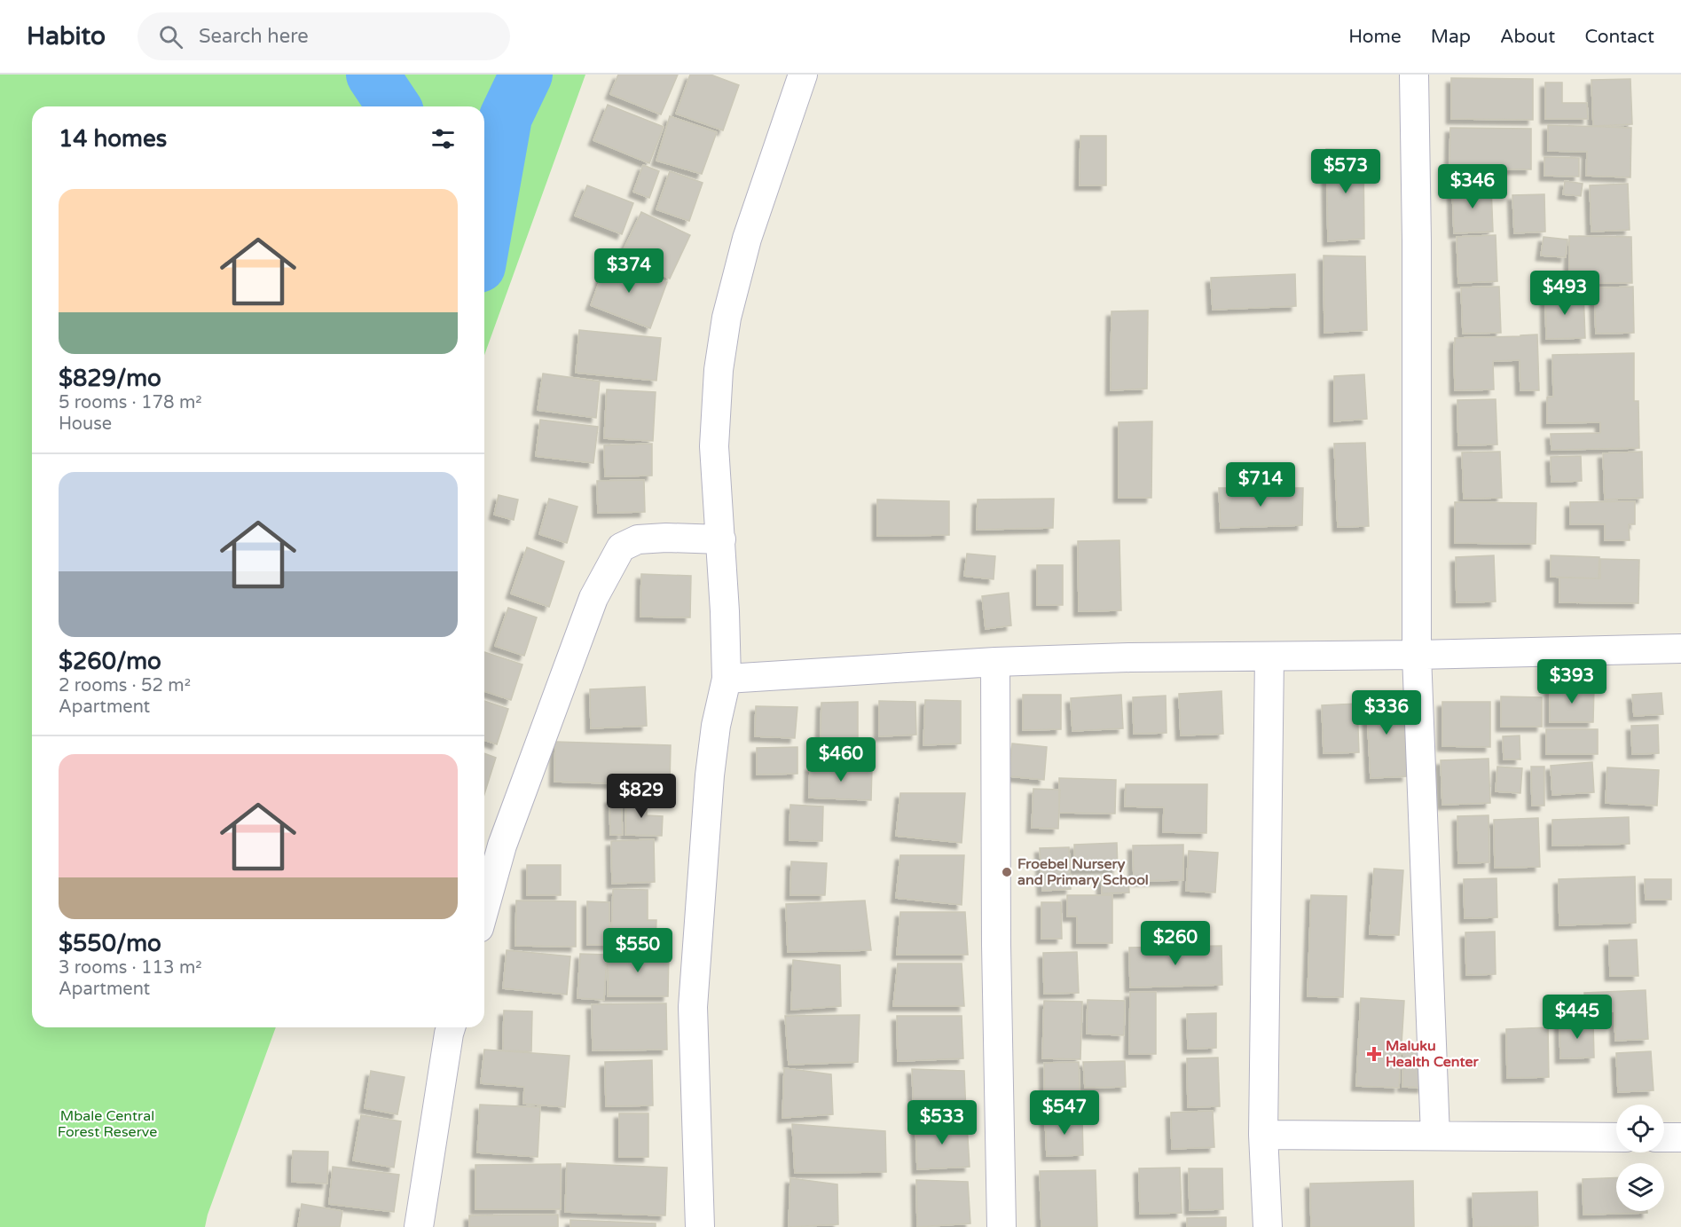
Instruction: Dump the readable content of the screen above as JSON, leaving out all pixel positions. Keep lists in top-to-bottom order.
{
  "parks": ["Mbale Central Forest Reserve"],
  "places": {
    "other": ["Froebel Nursery and Primary School"],
    "health": ["Maluku Health Center"]
  },
  "page": {
    "header": "Habito",
    "search": "Search here",
    "nav": [
      "Home",
      "Map",
      "About",
      "Contact"
    ],
    "heading": "14 homes",
    "price": [
      "$573",
      "$346",
      "$374",
      "$493",
      "$714",
      "$393",
      "$336",
      "$460",
      "$829",
      "$260",
      "$550",
      "$445",
      "$547",
      "$533"
    ],
    "list": [
      {
        "name": "$829/mo",
        "note": "5 rooms · 178 m² · House"
      },
      {
        "name": "$260/mo",
        "note": "2 rooms · 52 m² · Apartment"
      },
      {
        "name": "$550/mo",
        "note": "3 rooms · 113 m² · Apartment"
      }
    ]
  }
}
